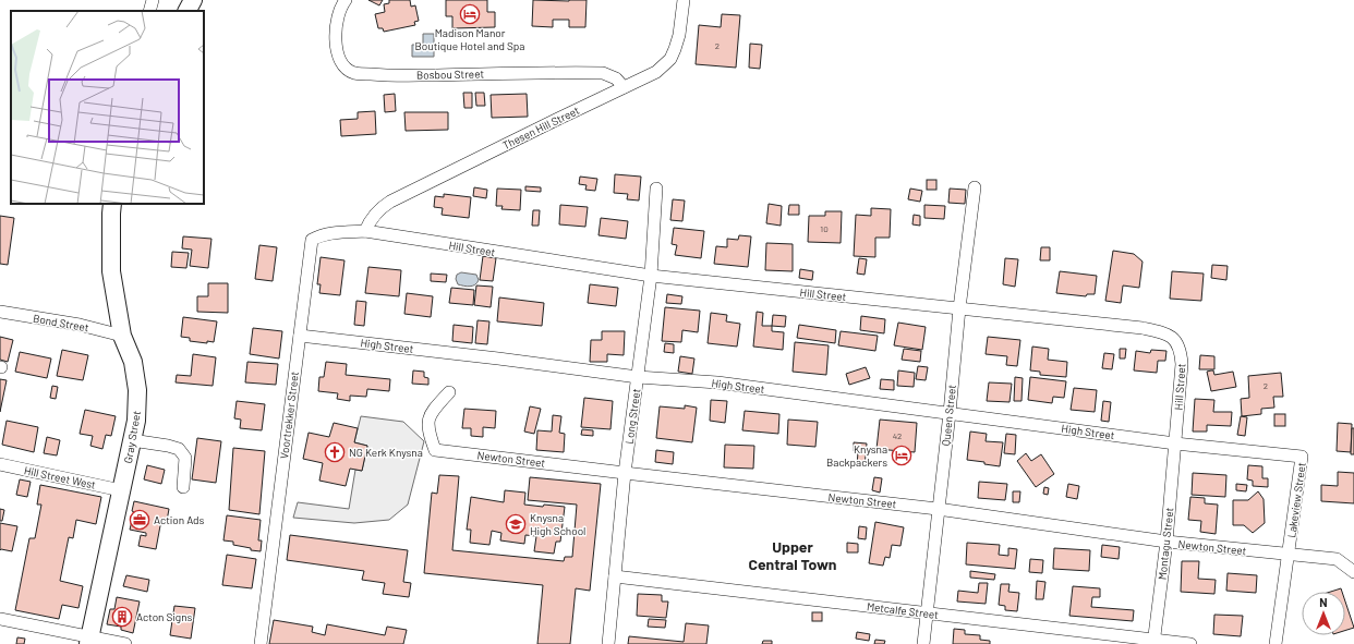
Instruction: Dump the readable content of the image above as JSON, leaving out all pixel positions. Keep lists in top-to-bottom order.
{
  "streets": {
    "street": [
      "Bosbou Street",
      "Thesen Hill Street",
      "Hill Street",
      "Bond Street",
      "High Street",
      "Voortrekker Street",
      "Queen Street",
      "Long Street",
      "Gray Street",
      "Newton Street",
      "Hill Street West",
      "Lakeview Street",
      "Montagu Street",
      "Metcalfe Street"
    ]
  },
  "crossings": [
    ["Bosbou Street", "Thesen Hill Street"],
    ["Thesen Hill Street", "Hill Street"],
    ["Thesen Hill Street", "Voortrekker Street"],
    ["Hill Street", "High Street"],
    ["Hill Street", "Voortrekker Street"],
    ["Hill Street", "Queen Street"],
    ["Hill Street", "Long Street"],
    ["Hill Street", "Lakeview Street"],
    ["Hill Street", "Montagu Street"],
    ["Bond Street", "Gray Street"],
    ["High Street", "Voortrekker Street"],
    ["High Street", "Queen Street"],
    ["High Street", "Long Street"],
    ["High Street", "Lakeview Street"],
    ["High Street", "Montagu Street"],
    ["Queen Street", "Newton Street"],
    ["Queen Street", "Metcalfe Street"],
    ["Long Street", "Newton Street"],
    ["Long Street", "Metcalfe Street"],
    ["Gray Street", "Hill Street West"],
    ["Newton Street", "Lakeview Street"],
    ["Newton Street", "Montagu Street"],
    ["Lakeview Street", "Montagu Street"],
    ["Montagu Street", "Metcalfe Street"]
  ],
  "districts": ["Upper Central Town"],
  "places": {
    "hotel": ["Madison Manor Boutique Hotel and Spa", "Knysna Backpackers"],
    "church": ["NG Kerk Knysna"],
    "office": ["Action Ads"],
    "school or university": ["Knysna High School"],
    "building": ["Acton Signs"]
  },
  "house_numbers": [
    "2",
    "10",
    "2",
    "42"
  ],
  "north": "top"
}
